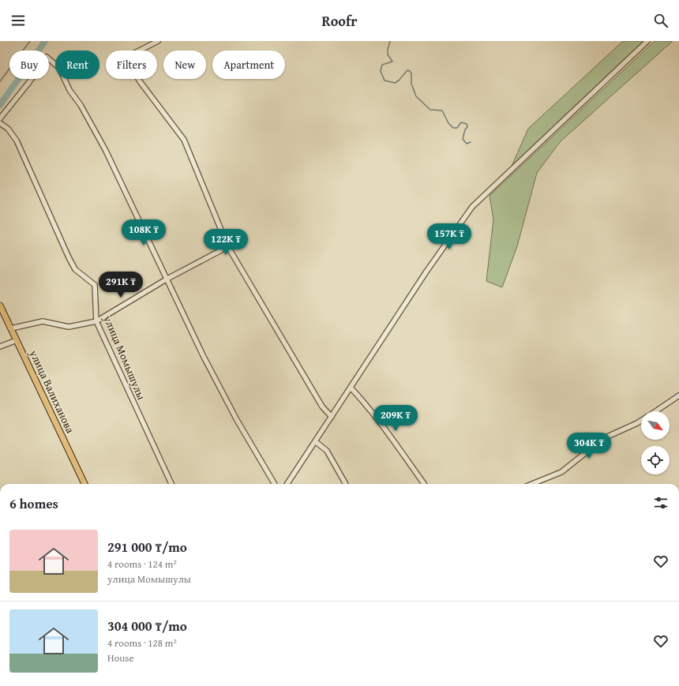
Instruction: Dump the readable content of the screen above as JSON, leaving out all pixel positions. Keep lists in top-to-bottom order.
{
  "streets": {
    "main road": ["улица Валиханова"],
    "street": ["улица Момышулы"]
  },
  "north": "bottom right",
  "page": {
    "header": "Roofr",
    "chip": [
      "Buy",
      "Rent",
      "Filters",
      "New",
      "Apartment"
    ],
    "price": [
      "108K ₸",
      "157K ₸",
      "122K ₸",
      "291K ₸",
      "209K ₸",
      "304K ₸"
    ],
    "heading": "6 homes",
    "list": [
      {
        "name": "291 000 ₸/mo",
        "note": "4 rooms · 124 m² · улица Момышулы"
      },
      {
        "name": "304 000 ₸/mo",
        "note": "4 rooms · 128 m² · House"
      }
    ]
  }
}
